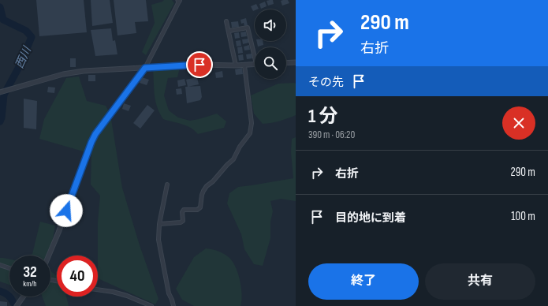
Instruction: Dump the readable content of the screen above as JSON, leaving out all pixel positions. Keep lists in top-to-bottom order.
{
  "water": ["西川"],
  "page": {
    "turn": ["290 m", "右折"],
    "then": "その先",
    "heading": ["1 分", "390 m · 06:20"],
    "list": [
      {
        "name": "右折",
        "value": "290 m"
      },
      {
        "name": "目的地に到着",
        "value": "100 m"
      }
    ],
    "speed": "32 km/h",
    "limit": "40",
    "buttons": ["終了", "共有"]
  }
}
